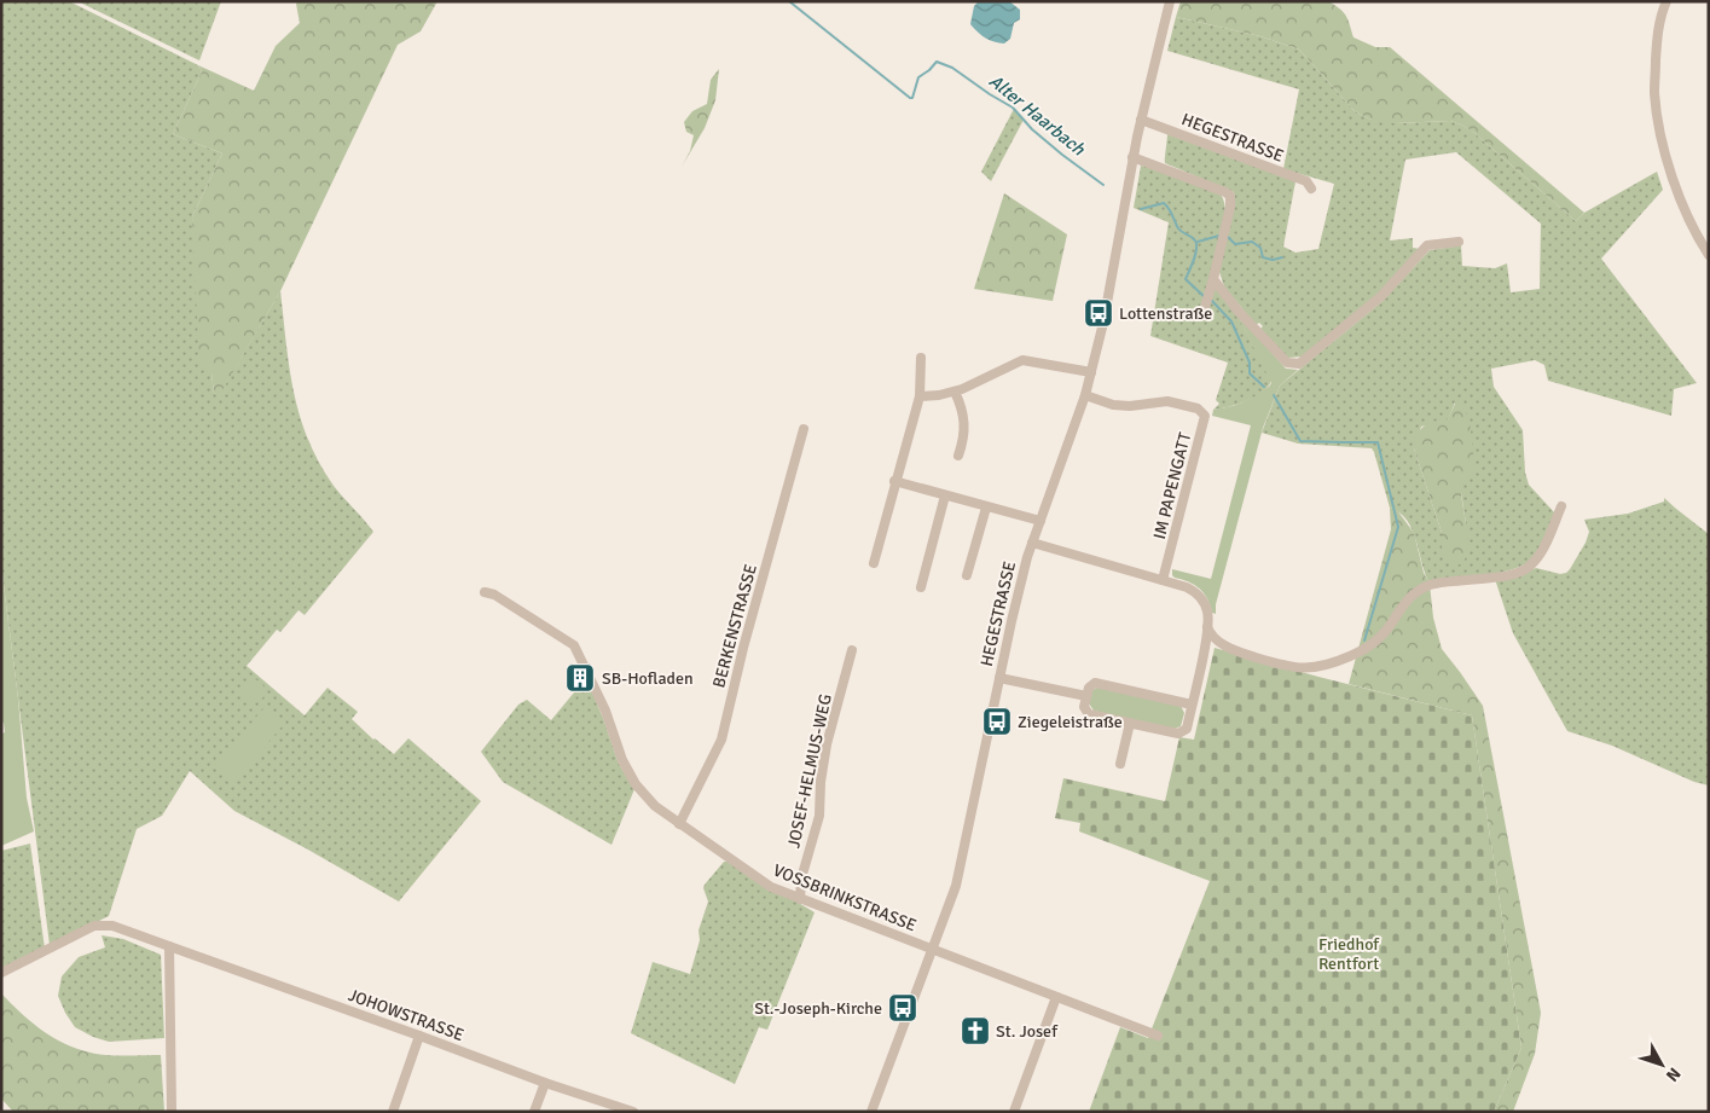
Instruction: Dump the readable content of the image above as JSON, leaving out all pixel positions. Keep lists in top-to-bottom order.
{
  "streets": {
    "street": [
      "HEGESTRASSE",
      "IM PAPENGATT",
      "BERKENSTRASSE",
      "JOSEF-HELMUS-WEG",
      "VOSSBRINKSTRASSE",
      "JOHOWSTRASSE"
    ]
  },
  "crossings": [
    ["HEGESTRASSE", "IM PAPENGATT"],
    ["HEGESTRASSE", "VOSSBRINKSTRASSE"],
    ["BERKENSTRASSE", "VOSSBRINKSTRASSE"],
    ["JOSEF-HELMUS-WEG", "VOSSBRINKSTRASSE"]
  ],
  "water": ["Alter Haarbach"],
  "parks": ["Friedhof Rentfort"],
  "places": {
    "bus stop": ["Lottenstraße", "Ziegeleistraße", "St.-Joseph-Kirche"],
    "building": ["SB-Hofladen"],
    "church": ["St. Josef"]
  },
  "north": "bottom right"
}
